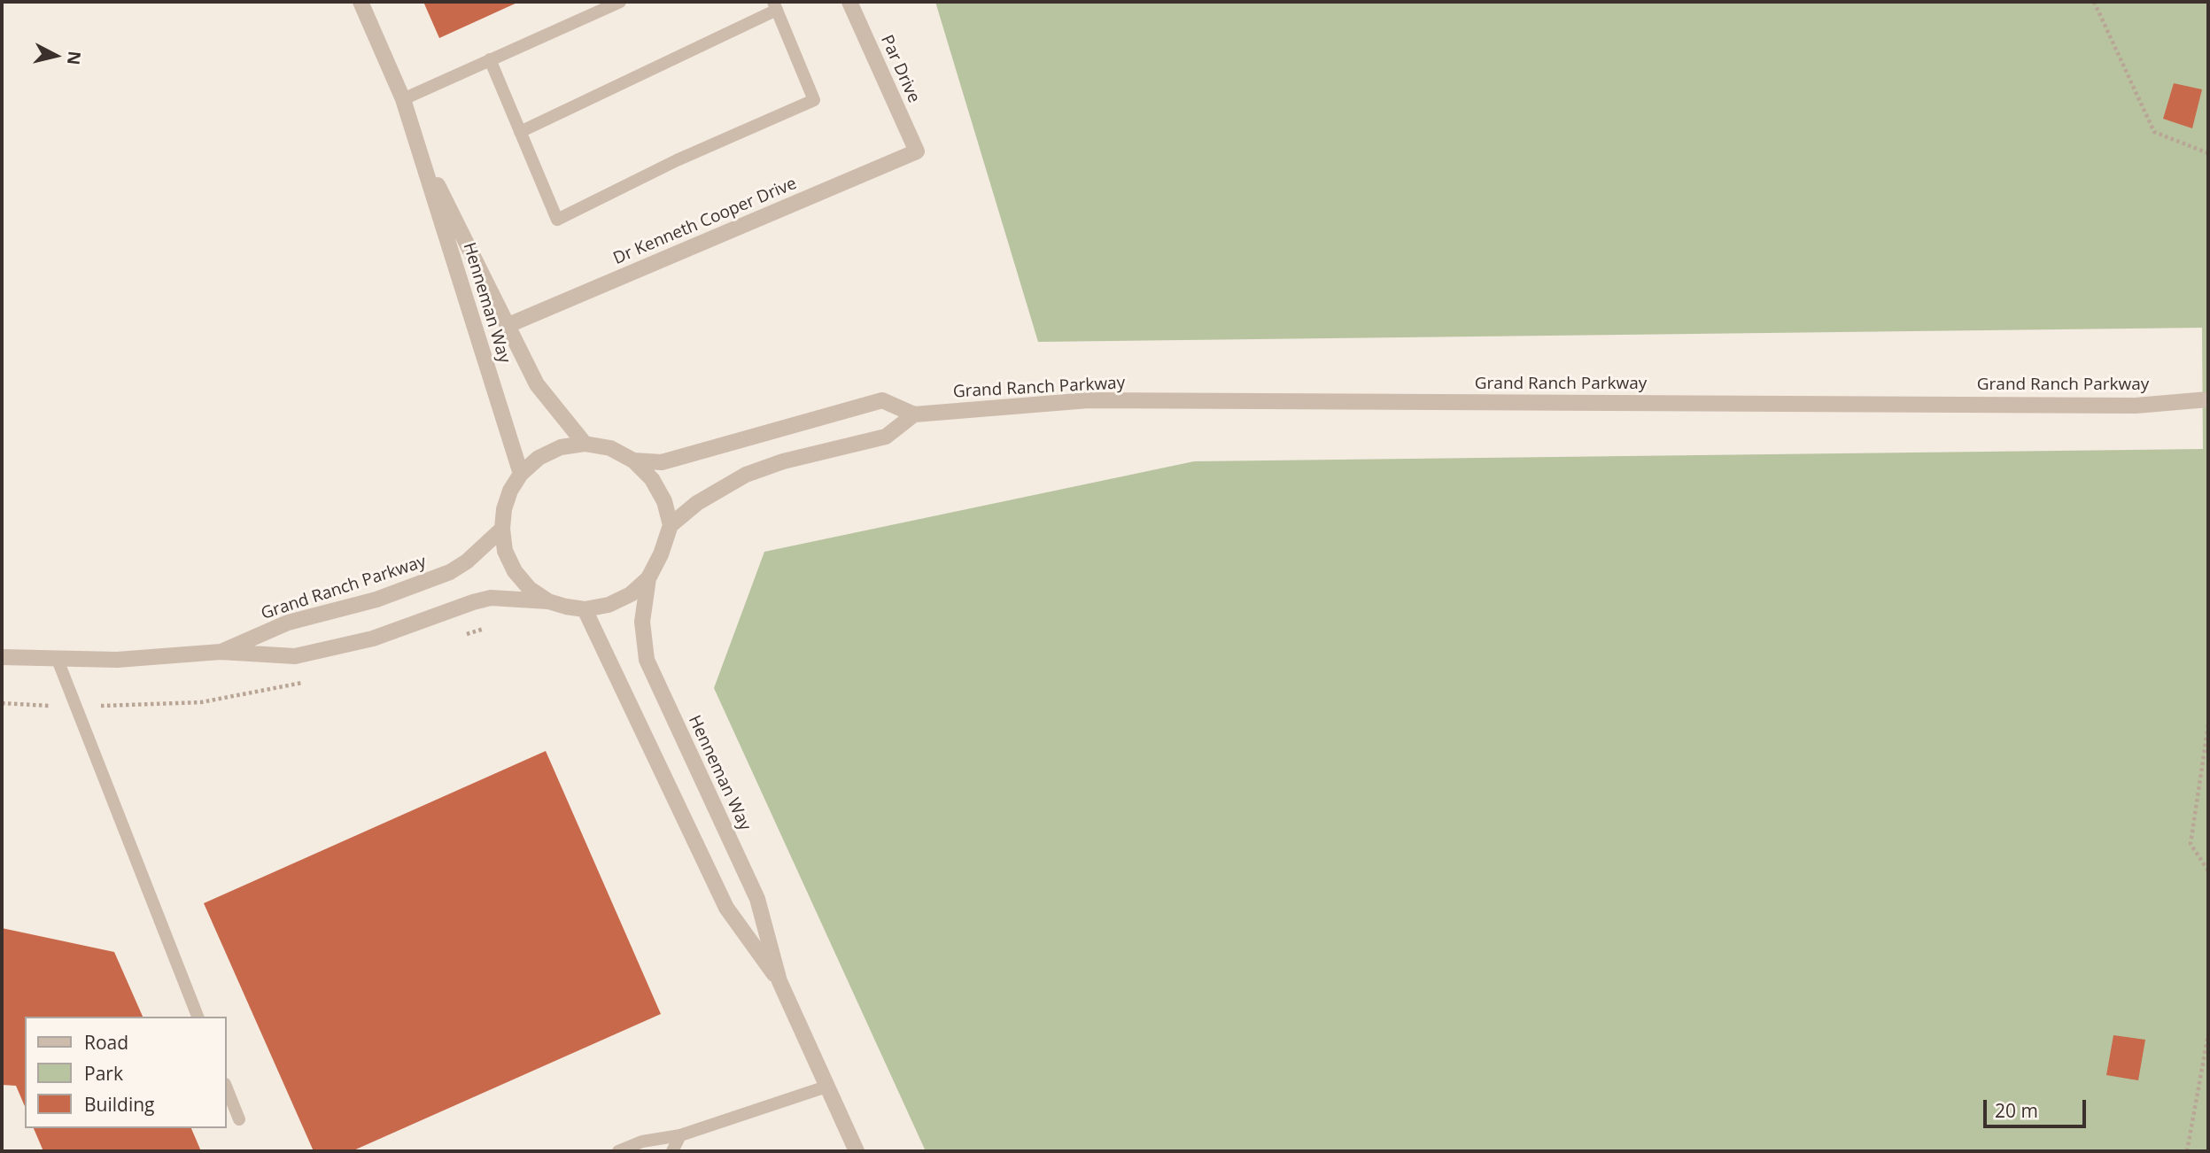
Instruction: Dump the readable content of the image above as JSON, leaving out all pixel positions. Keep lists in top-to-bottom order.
{
  "streets": {
    "street": [
      "Par Drive",
      "Dr Kenneth Cooper Drive",
      "Henneman Way",
      "Grand Ranch Parkway"
    ]
  },
  "crossings": [
    ["Par Drive", "Dr Kenneth Cooper Drive"],
    ["Dr Kenneth Cooper Drive", "Henneman Way"],
    ["Henneman Way", "Grand Ranch Parkway"]
  ],
  "legend": ["Road", "Park", "Building"],
  "scale_bar": "20 m",
  "north": "right"
}
